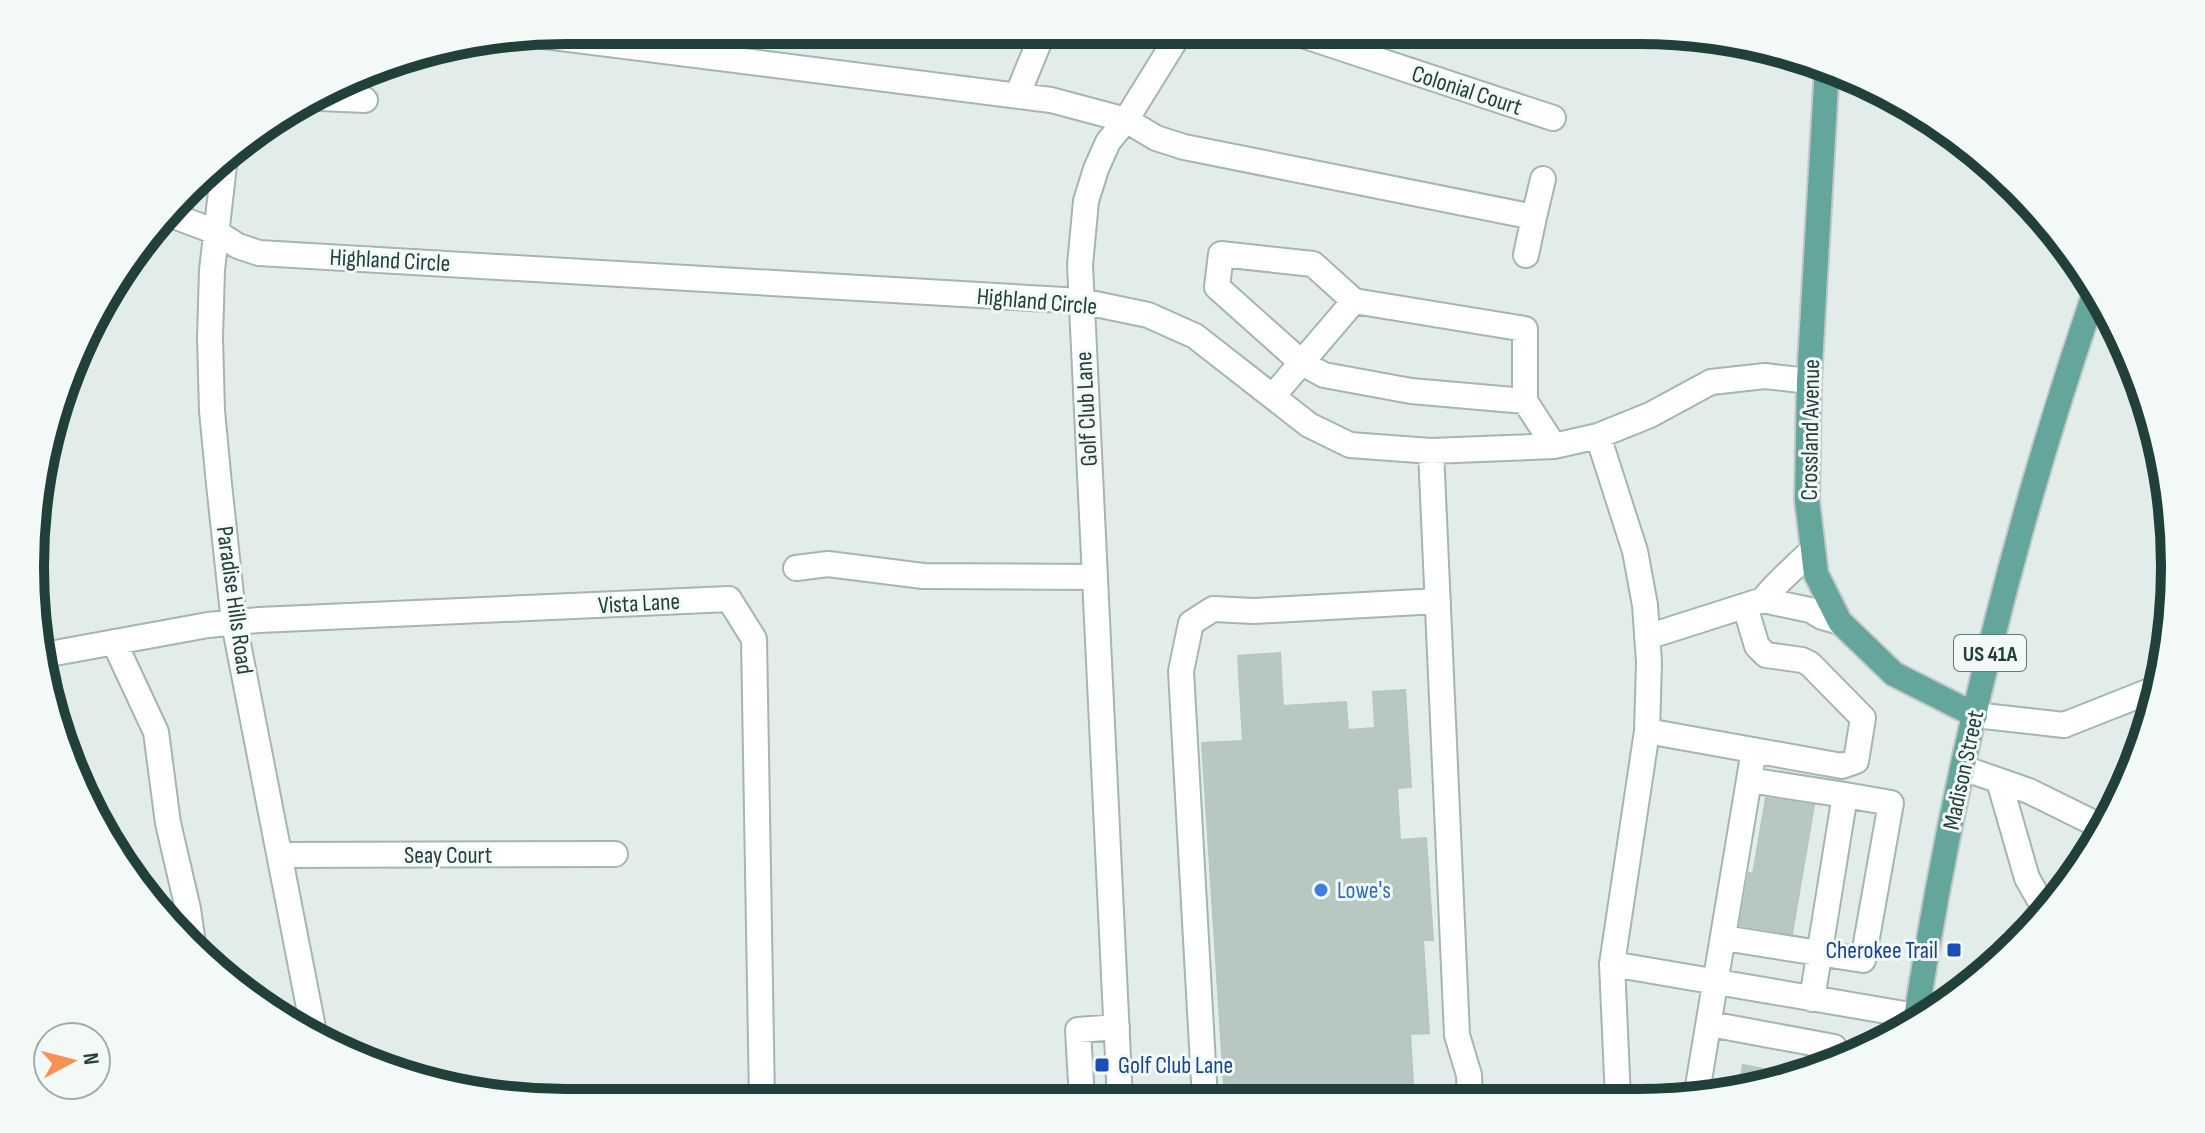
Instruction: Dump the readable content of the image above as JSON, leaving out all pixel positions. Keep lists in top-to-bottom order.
{
  "streets": {
    "main road": ["Crossland Avenue", "US 41A", "Madison Street"],
    "street": [
      "Colonial Court",
      "Highland Circle",
      "Golf Club Lane",
      "Paradise Hills Road",
      "Vista Lane",
      "Seay Court"
    ]
  },
  "crossings": [
    ["Highland Circle", "Golf Club Lane"],
    ["Highland Circle", "Crossland Avenue"],
    ["Highland Circle", "Paradise Hills Road"],
    ["Crossland Avenue", "Madison Street"],
    ["Paradise Hills Road", "Vista Lane"],
    ["Paradise Hills Road", "Seay Court"]
  ],
  "places": {
    "other": ["Lowe's"],
    "transit": ["Cherokee Trail", "Golf Club Lane"]
  },
  "north": "right"
}
